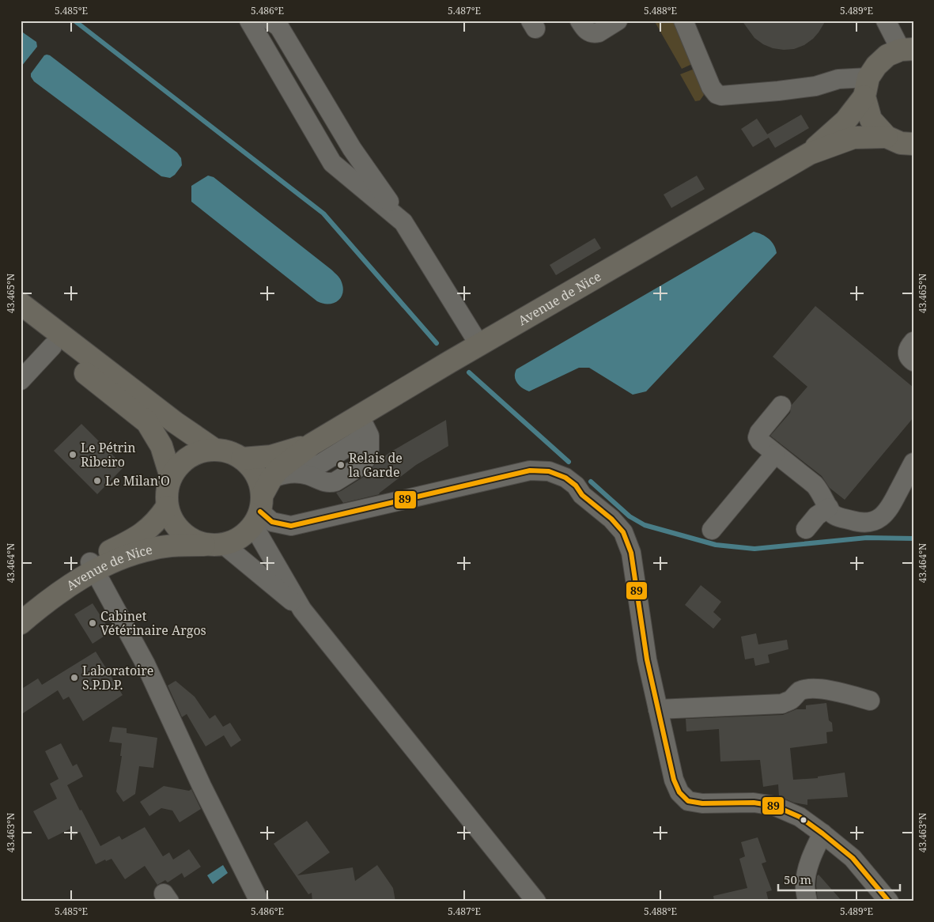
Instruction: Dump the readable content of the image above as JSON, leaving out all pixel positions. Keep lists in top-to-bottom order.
{
  "streets": {
    "main road": ["Avenue de Nice"]
  },
  "places": [
    "Le Pétrin Ribeiro",
    "Relais de la Garde",
    "Le Milan'O",
    "Cabinet Vétérinaire Argos",
    "Laboratoire S.P.D.P."
  ],
  "lines": ["transit line 89"],
  "scale_bar": "50 m",
  "coordinates": [
    "5.485°E",
    "5.486°E",
    "5.487°E",
    "5.488°E",
    "5.489°E",
    "43.465°N",
    "43.464°N",
    "43.463°N"
  ]
}
